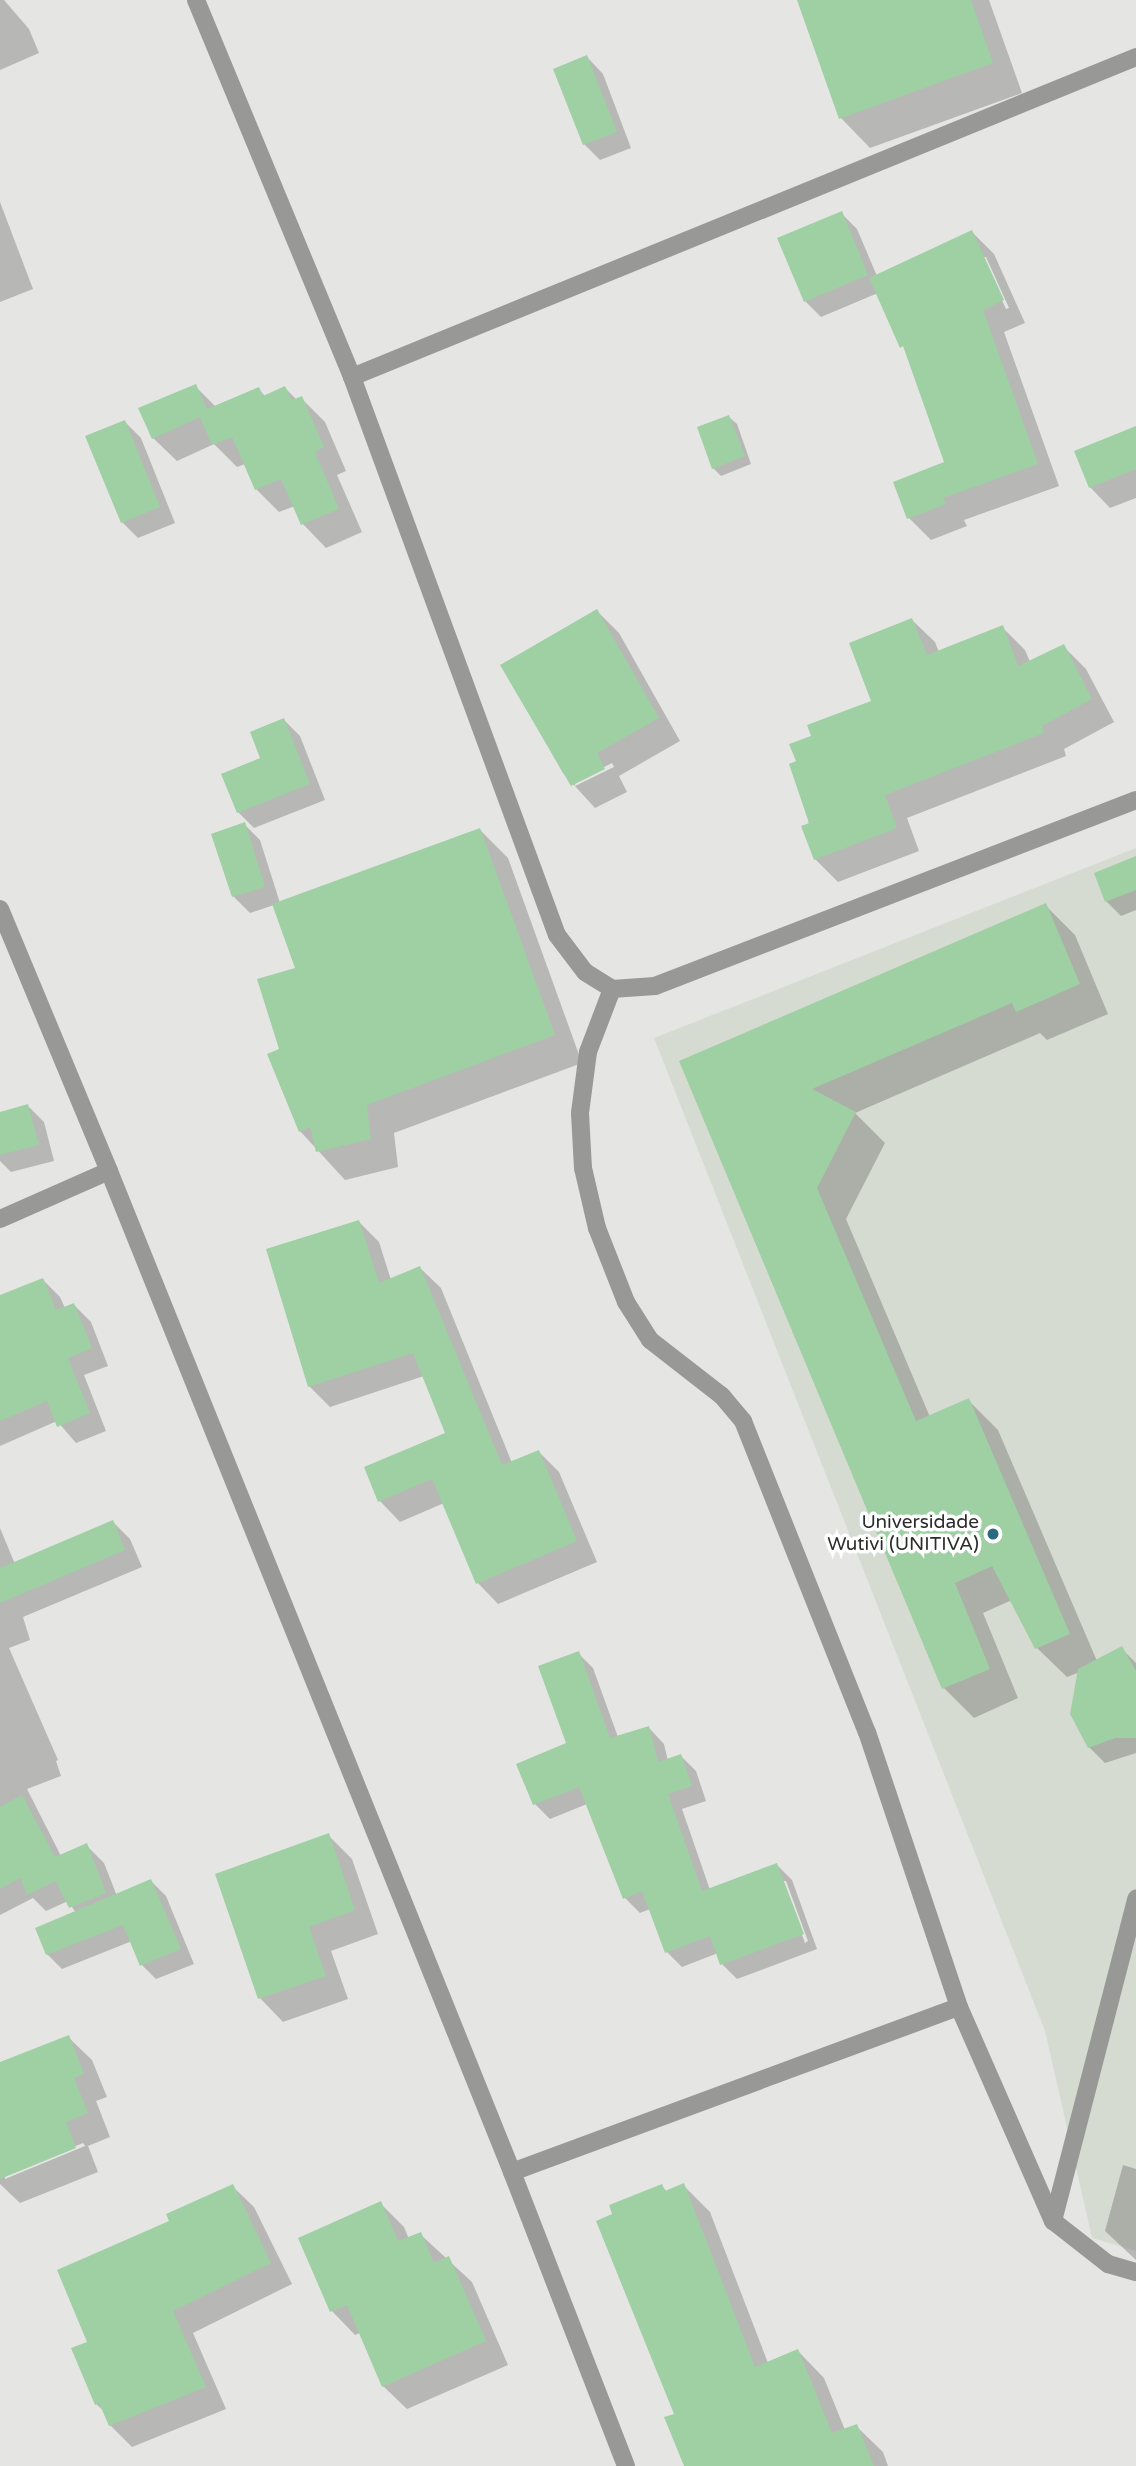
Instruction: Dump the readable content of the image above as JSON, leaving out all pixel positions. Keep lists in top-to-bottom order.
{
  "places": ["Universidade Wutivi (UNITIVA)"]
}
